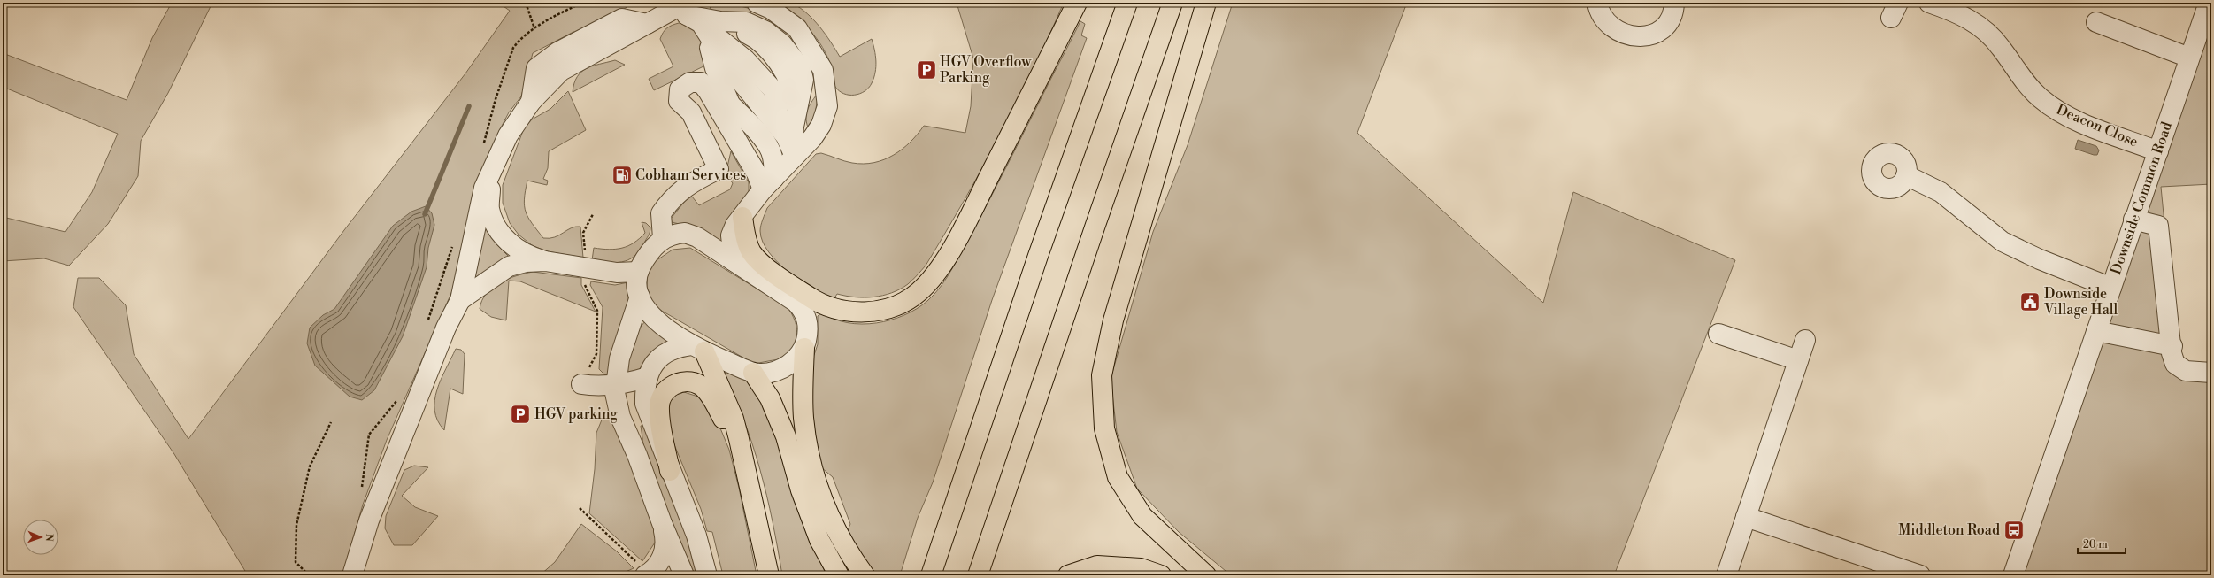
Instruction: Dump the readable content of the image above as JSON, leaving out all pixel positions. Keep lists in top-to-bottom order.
{
  "streets": {
    "street": ["Deacon Close", "Downside Common Road"]
  },
  "crossings": [
    ["Deacon Close", "Downside Common Road"]
  ],
  "places": {
    "parking": ["HGV Overflow Parking", "HGV parking"],
    "fuel station": ["Cobham Services"],
    "public building": ["Downside Village Hall"],
    "bus stop": ["Middleton Road"]
  },
  "scale_bar": "20 m",
  "north": "right"
}
